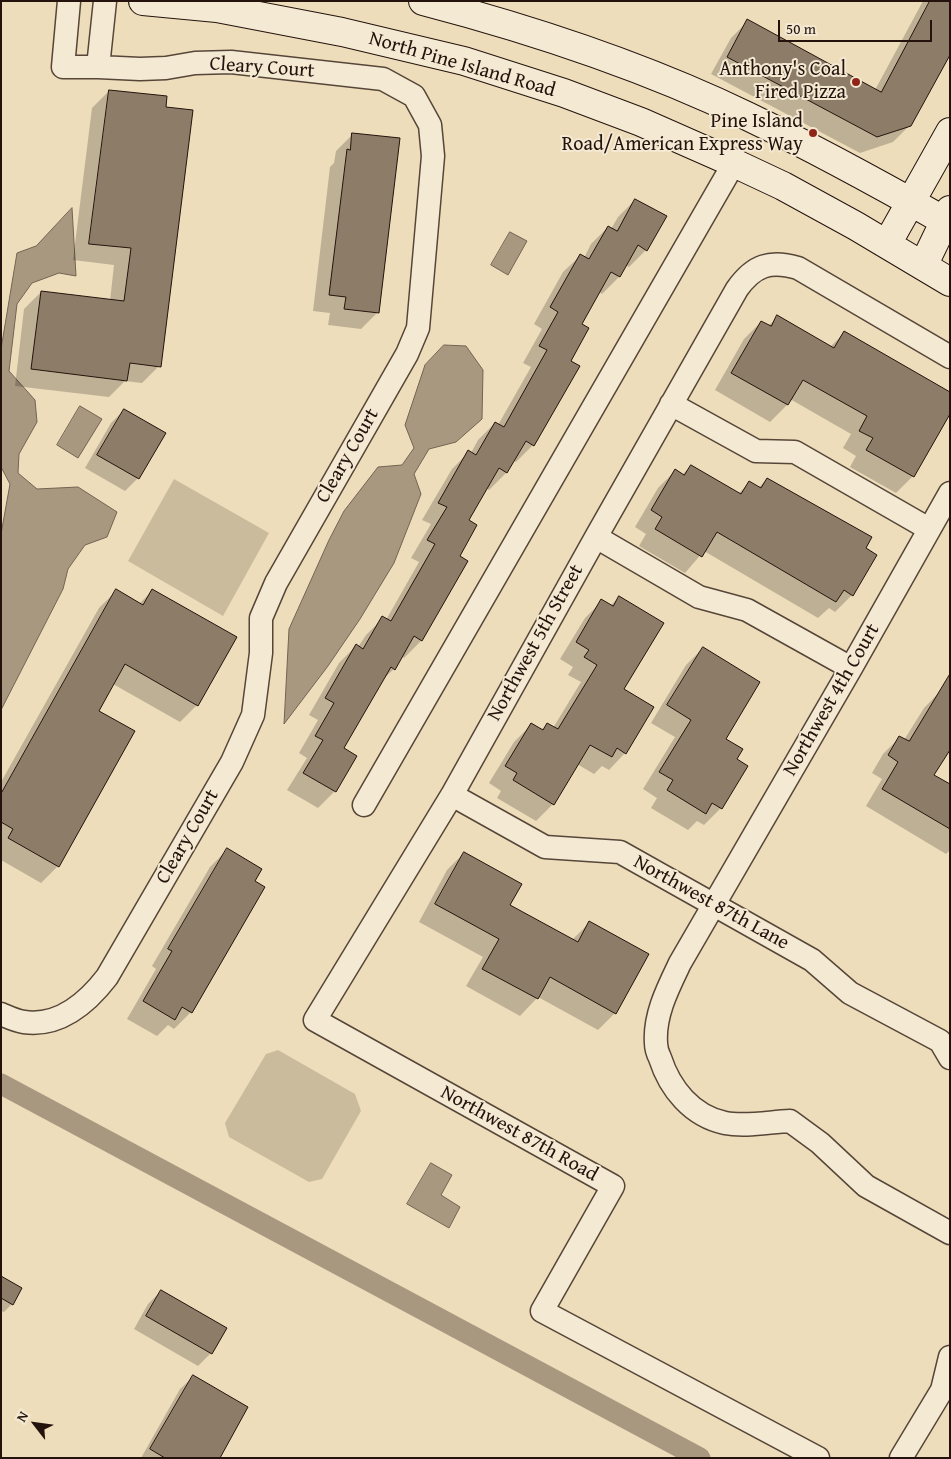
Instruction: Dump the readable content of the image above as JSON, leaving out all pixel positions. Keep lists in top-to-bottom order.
{
  "streets": {
    "main road": ["North Pine Island Road"],
    "street": [
      "Cleary Court",
      "Northwest 5th Street",
      "Northwest 4th Court",
      "Northwest 87th Lane",
      "Northwest 87th Road"
    ]
  },
  "crossings": [
    ["Northwest 5th Street", "Northwest 87th Lane"],
    ["Northwest 5th Street", "Northwest 87th Road"],
    ["Northwest 4th Court", "Northwest 87th Lane"]
  ],
  "places": ["Anthony's Coal Fired Pizza", "Pine Island Road/American Express Way"],
  "scale_bar": "50 m",
  "north": "top left"
}
